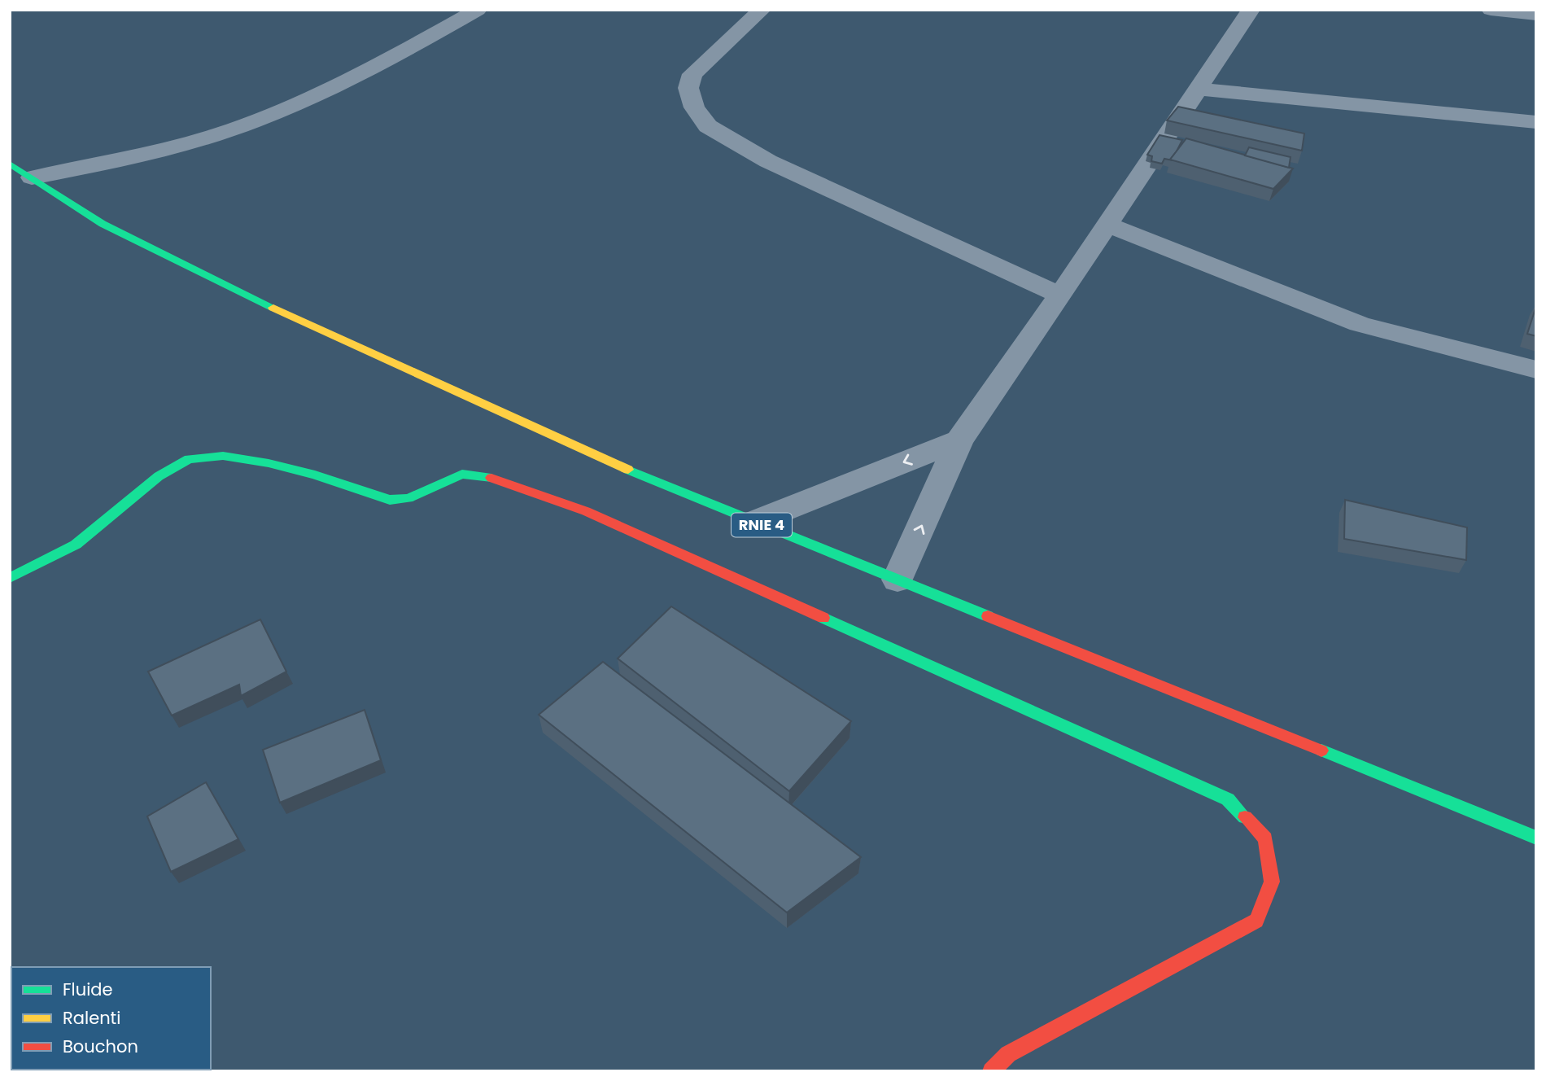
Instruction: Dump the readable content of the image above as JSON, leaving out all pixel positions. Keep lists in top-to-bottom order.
{
  "streets": {
    "main road": ["RNIE 4"]
  },
  "legend": ["Fluide", "Ralenti", "Bouchon"]
}
